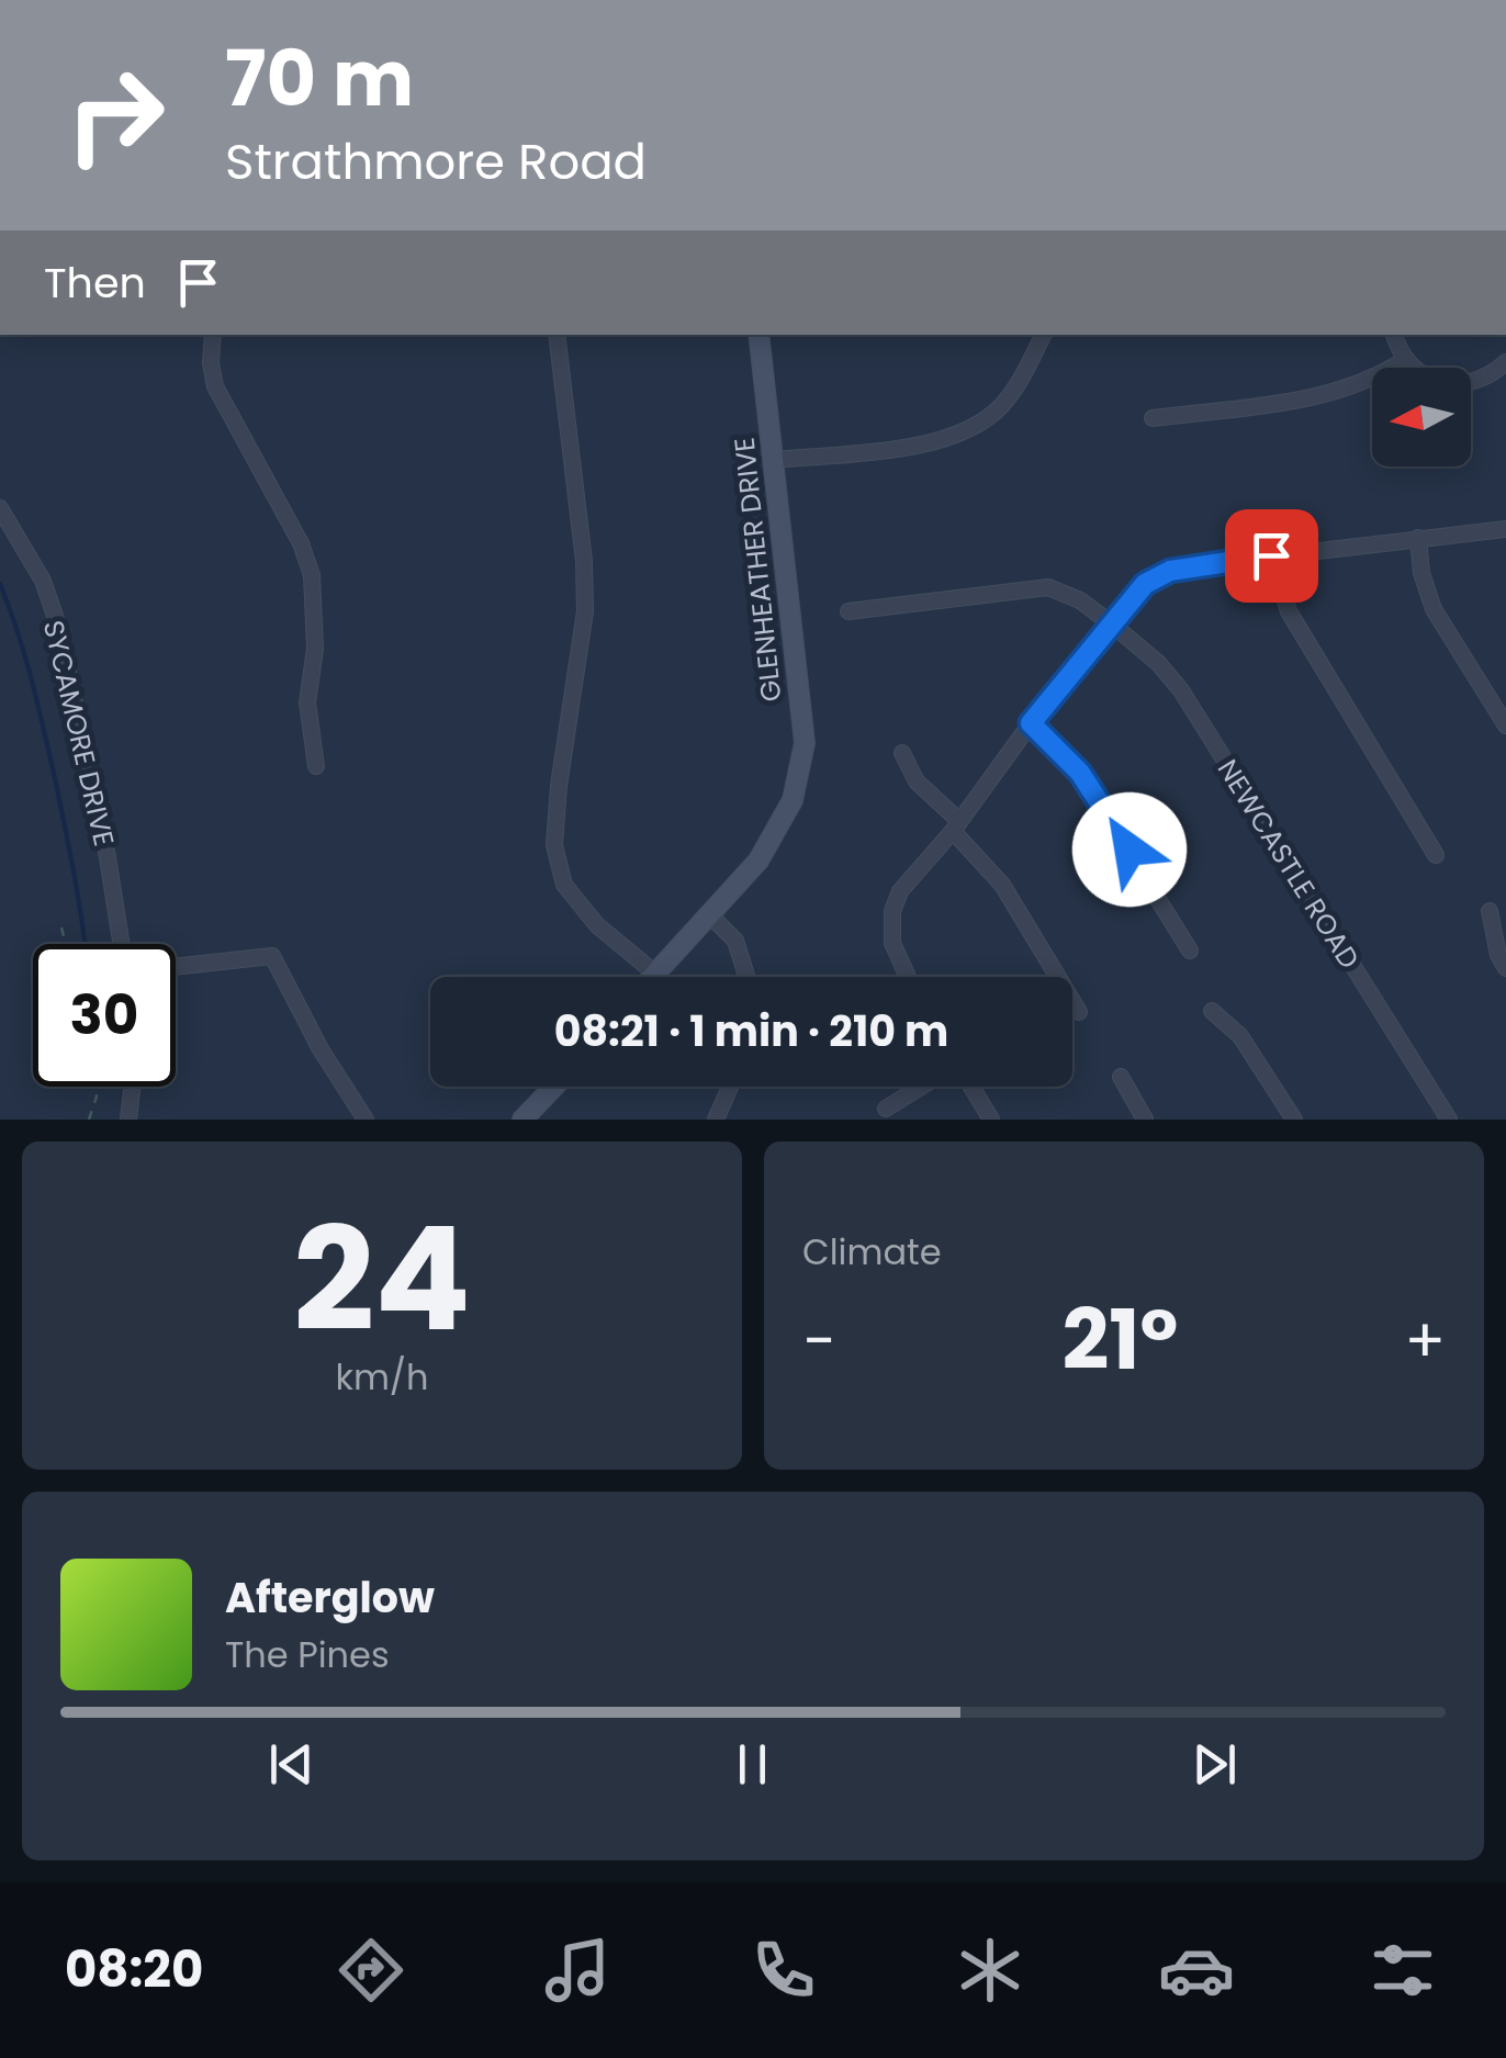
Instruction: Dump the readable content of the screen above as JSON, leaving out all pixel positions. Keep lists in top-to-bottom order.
{
  "streets": {
    "street": ["GLENHEATHER DRIVE", "SYCAMORE DRIVE", "NEWCASTLE ROAD"]
  },
  "north": "left",
  "page": {
    "turn": ["70 m", "Strathmore Road"],
    "then": "Then",
    "limit": "30",
    "trip": "08:21 · 1 min · 210 m",
    "tile": [
      ["24", "km/h"],
      "Climate"
    ],
    "heat": ["−", "21°", "+"],
    "song": ["Afterglow", "The Pines"],
    "tabs": "08:20"
  }
}
